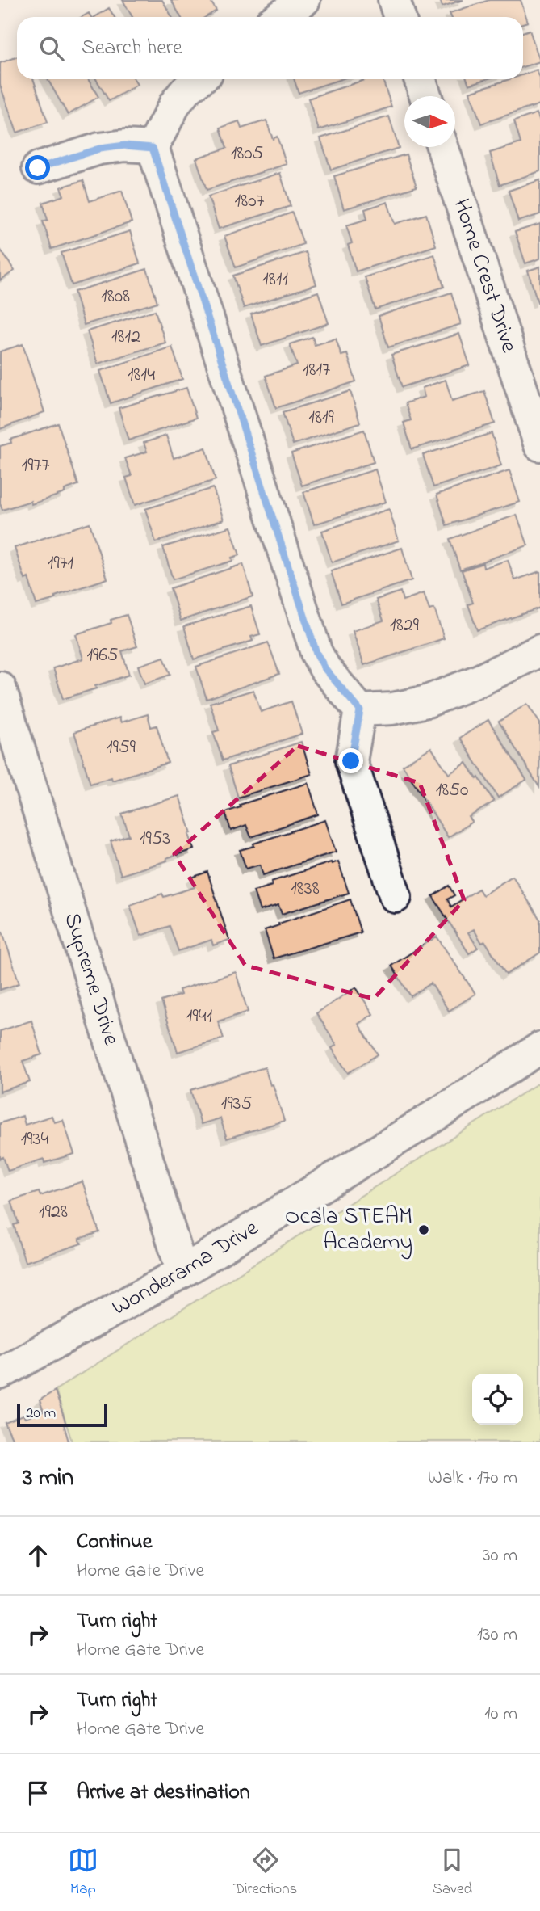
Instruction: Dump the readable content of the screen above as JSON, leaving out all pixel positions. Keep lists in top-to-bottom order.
{
  "streets": {
    "street": ["Home Crest Drive", "Supreme Drive", "Wonderama Drive"]
  },
  "crossings": [
    ["Supreme Drive", "Wonderama Drive"]
  ],
  "places": ["Ocala STEAM Academy"],
  "house_numbers": [
    "1805",
    "1807",
    "1811",
    "1808",
    "1812",
    "1817",
    "1814",
    "1819",
    "1977",
    "1971",
    "1829",
    "1965",
    "1959",
    "1850",
    "1953",
    "1838",
    "1941",
    "1935",
    "1934",
    "1928"
  ],
  "scale_bar": "20 m",
  "north": "right",
  "page": {
    "search": "Search here",
    "scale": "20 m",
    "heading": ["3 min", "Walk · 170 m"],
    "list": [
      ["Continue", "Home Gate Drive", "30 m"],
      ["Turn right", "Home Gate Drive", "130 m"],
      ["Turn right", "Home Gate Drive", "10 m"],
      "Arrive at destination"
    ],
    "nav": ["Map", "Directions", "Saved"]
  }
}
